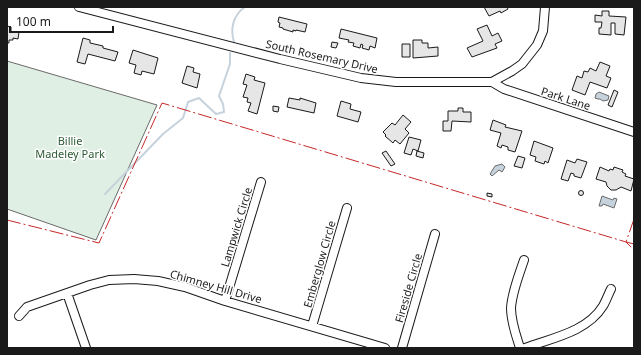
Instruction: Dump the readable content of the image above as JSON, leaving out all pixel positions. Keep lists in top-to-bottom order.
{
  "streets": {
    "street": [
      "South Rosemary Drive",
      "Park Lane",
      "Lampwick Circle",
      "Emberglow Circle",
      "Chimney Hill Drive",
      "Fireside Circle"
    ]
  },
  "crossings": [
    ["South Rosemary Drive", "Park Lane"],
    ["Lampwick Circle", "Chimney Hill Drive"],
    ["Emberglow Circle", "Chimney Hill Drive"]
  ],
  "parks": ["Billie Madeley Park"],
  "scale_bar": "100 m"
}
